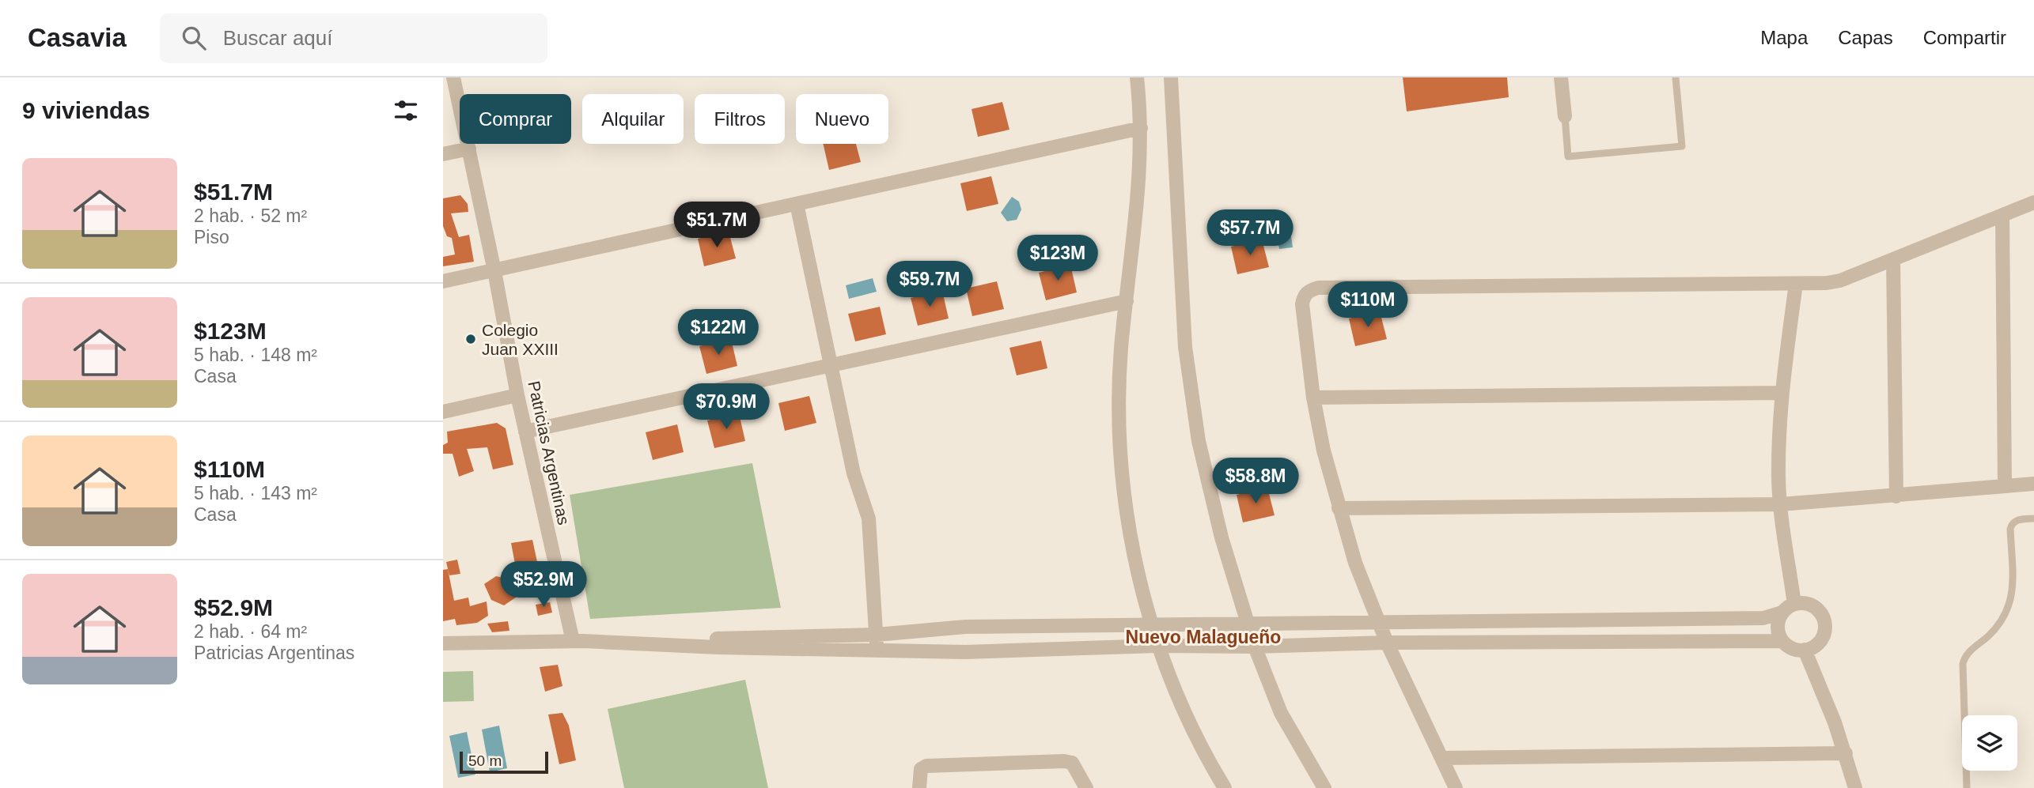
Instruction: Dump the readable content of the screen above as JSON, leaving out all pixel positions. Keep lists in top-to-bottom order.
{
  "streets": {
    "street": ["Patricias Argentinas"]
  },
  "districts": ["Nuevo Malagueño"],
  "places": ["Colegio Juan XXIII"],
  "scale_bar": "50 m",
  "page": {
    "header": "Casavia",
    "search": "Buscar aquí",
    "nav": ["Mapa", "Capas", "Compartir"],
    "heading": "9 viviendas",
    "chip": [
      "Comprar",
      "Alquilar",
      "Filtros",
      "Nuevo"
    ],
    "list": [
      {
        "name": "$51.7M",
        "note": "2 hab. · 52 m² · Piso"
      },
      {
        "name": "$123M",
        "note": "5 hab. · 148 m² · Casa"
      },
      {
        "name": "$110M",
        "note": "5 hab. · 143 m² · Casa"
      },
      {
        "name": "$52.9M",
        "note": "2 hab. · 64 m² · Patricias Argentinas"
      }
    ],
    "price": [
      "$51.7M",
      "$57.7M",
      "$123M",
      "$59.7M",
      "$110M",
      "$122M",
      "$70.9M",
      "$58.8M",
      "$52.9M"
    ],
    "scale": "50 m"
  }
}
